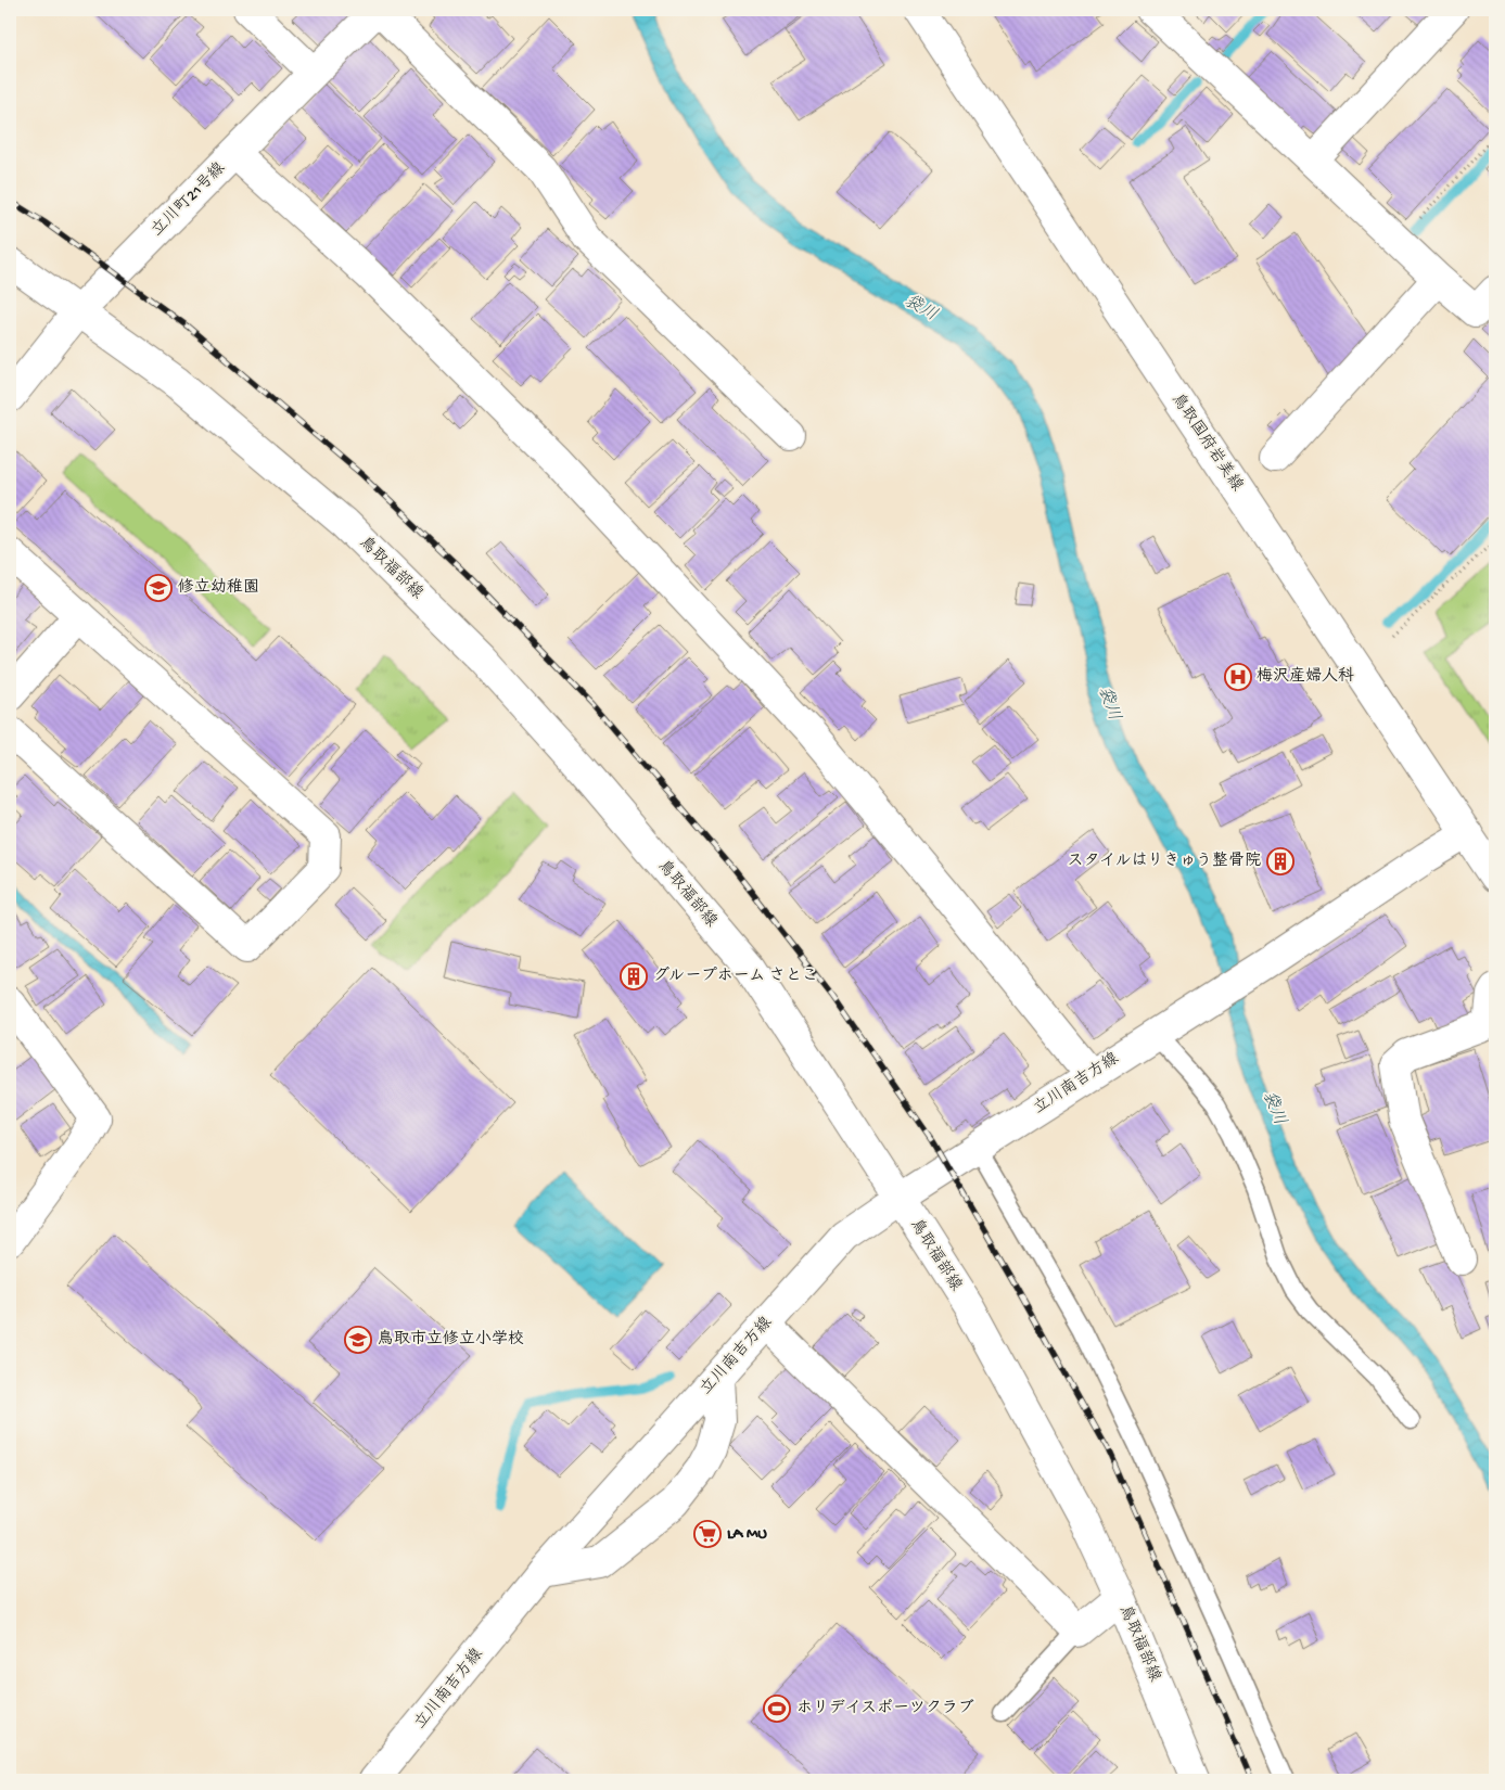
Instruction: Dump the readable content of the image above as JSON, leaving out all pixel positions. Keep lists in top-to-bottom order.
{
  "streets": {
    "street": [
      "立川町21号線",
      "鳥取国府岩美線",
      "鳥取福部線",
      "立川南吉方線"
    ]
  },
  "crossings": [
    ["立川町21号線", "鳥取福部線"],
    ["鳥取国府岩美線", "立川南吉方線"],
    ["鳥取福部線", "立川南吉方線"]
  ],
  "water": ["袋川"],
  "places": {
    "school or university": ["修立幼稚園", "鳥取市立修立小学校"],
    "hospital": ["梅沢産婦人科"],
    "building": ["スタイルはりきゅう整骨院", "グループホーム さとこ"],
    "supermarket": ["LA MU"],
    "sports": ["ホリデイスポーツクラブ"]
  }
}
